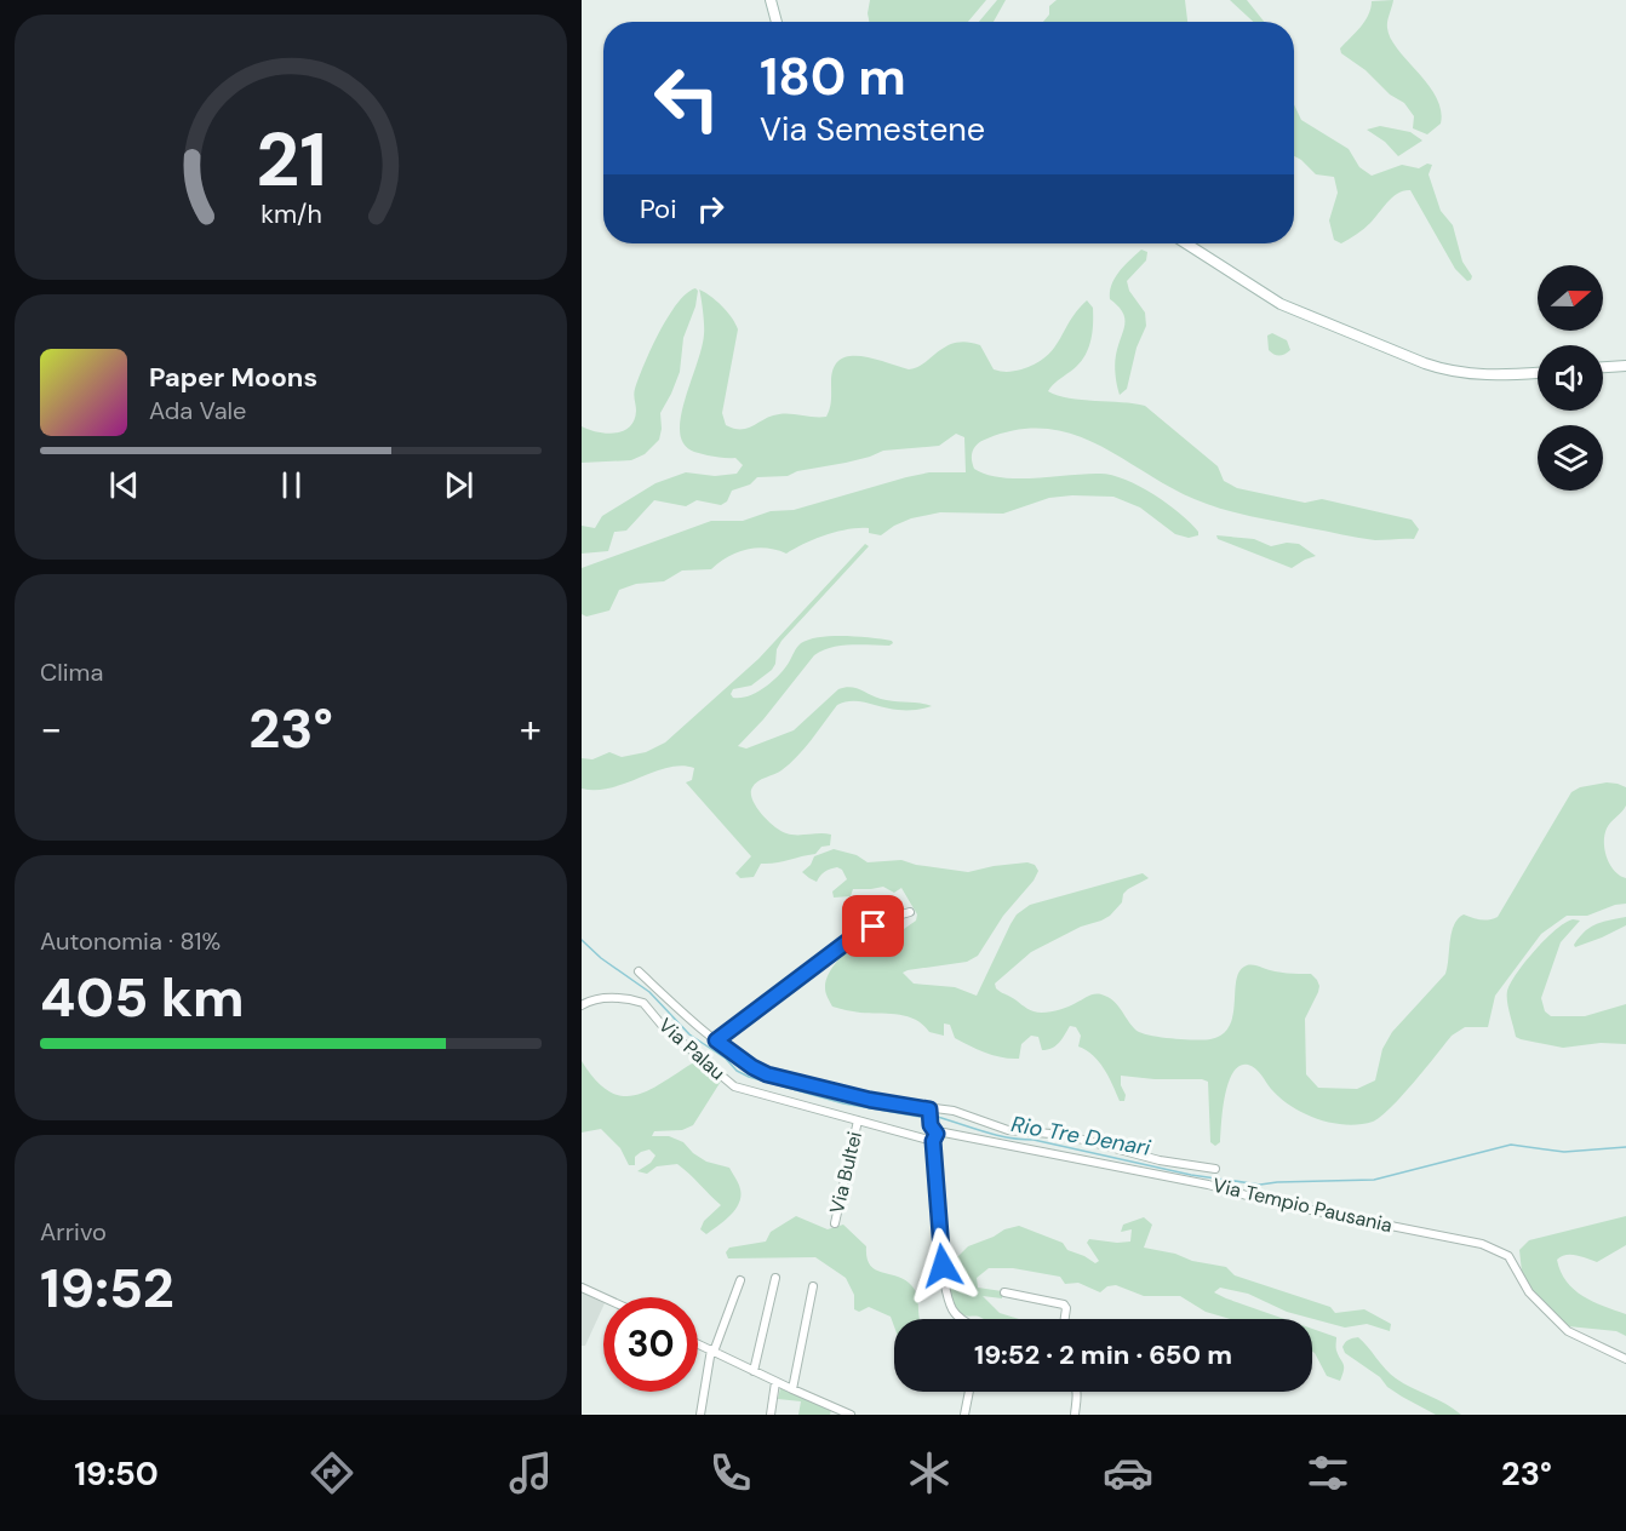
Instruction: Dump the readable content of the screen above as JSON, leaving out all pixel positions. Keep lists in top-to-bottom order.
{
  "streets": {
    "street": ["Via Palau", "Via Bultei", "Via Tempio Pausania"]
  },
  "crossings": [
    ["Via Palau", "Via Bultei"],
    ["Via Palau", "Via Tempio Pausania"]
  ],
  "water": ["Rio Tre Denari"],
  "north": "right",
  "page": {
    "turn": ["180 m", "Via Semestene"],
    "then": "Poi",
    "song": ["Paper Moons", "Ada Vale"],
    "tile": [
      "Clima",
      ["Autonomia · 81%", "405 km"],
      ["Arrivo", "19:52"]
    ],
    "heat": ["−", "23°", "+"],
    "limit": "30",
    "trip": "19:52 · 2 min · 650 m",
    "tabs": ["19:50", "23°"],
    "gauge": ["21", "km/h"]
  }
}
